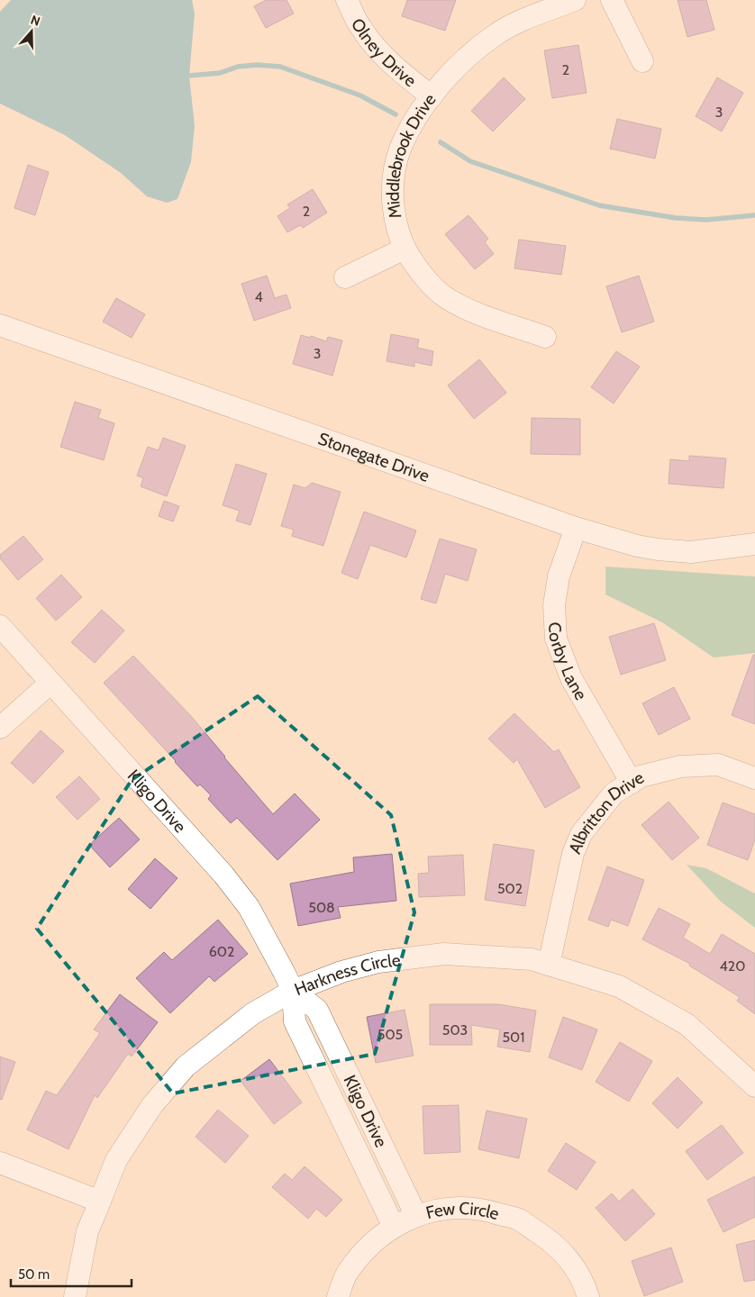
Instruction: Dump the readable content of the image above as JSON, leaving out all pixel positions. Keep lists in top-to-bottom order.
{
  "streets": {
    "street": [
      "Olney Drive",
      "Middlebrook Drive",
      "Stonegate Drive",
      "Corby Lane",
      "Kligo Drive",
      "Albritton Drive",
      "Harkness Circle",
      "Few Circle"
    ]
  },
  "crossings": [
    ["Olney Drive", "Middlebrook Drive"],
    ["Stonegate Drive", "Corby Lane"],
    ["Corby Lane", "Albritton Drive"],
    ["Kligo Drive", "Harkness Circle"],
    ["Kligo Drive", "Few Circle"],
    ["Albritton Drive", "Harkness Circle"]
  ],
  "house_numbers": [
    "2",
    "3",
    "2",
    "4",
    "3",
    "502",
    "508",
    "602",
    "420",
    "503",
    "505",
    "501"
  ],
  "scale_bar": "50 m",
  "north": "top"
}
